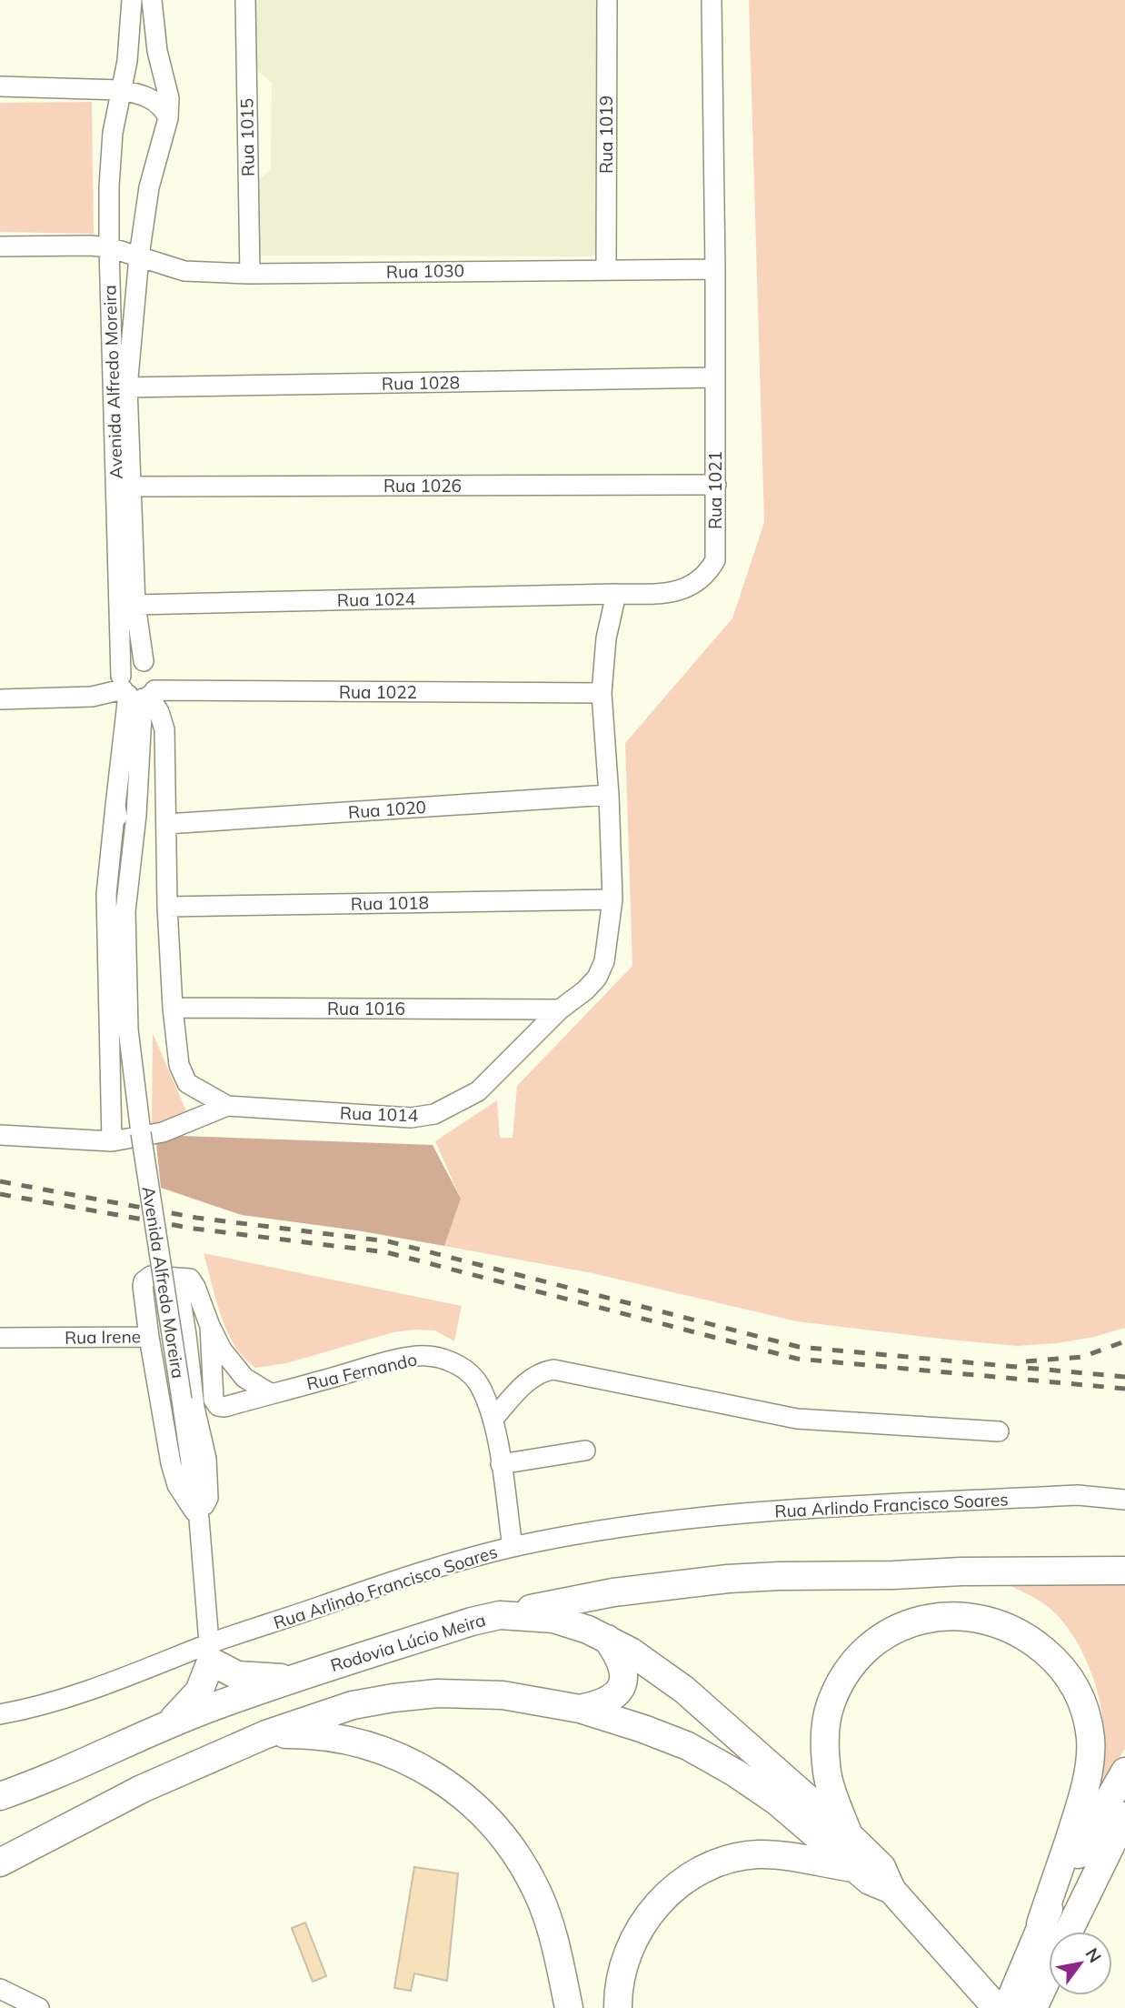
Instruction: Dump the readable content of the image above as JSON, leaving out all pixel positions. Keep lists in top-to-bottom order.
{
  "streets": {
    "highway": ["Rodovia Lúcio Meira"],
    "street": [
      "Rua 1019",
      "Rua 1015",
      "Rua 1030",
      "Avenida Alfredo Moreira",
      "Rua 1028",
      "Rua 1026",
      "Rua 1021",
      "Rua 1024",
      "Rua 1022",
      "Rua 1020",
      "Rua 1018",
      "Rua 1016",
      "Rua 1014",
      "Rua Irene",
      "Rua Fernando",
      "Rua Arlindo Francisco Soares"
    ]
  },
  "crossings": [
    ["Rua 1019", "Rua 1030"],
    ["Rua 1015", "Rua 1030"],
    ["Rua 1030", "Avenida Alfredo Moreira"],
    ["Rua 1030", "Rua 1021"],
    ["Avenida Alfredo Moreira", "Rua 1028"],
    ["Avenida Alfredo Moreira", "Rua 1026"],
    ["Avenida Alfredo Moreira", "Rua 1024"],
    ["Avenida Alfredo Moreira", "Rua 1022"],
    ["Avenida Alfredo Moreira", "Rua 1020"],
    ["Avenida Alfredo Moreira", "Rua 1018"],
    ["Avenida Alfredo Moreira", "Rua 1016"],
    ["Avenida Alfredo Moreira", "Rua 1014"],
    ["Avenida Alfredo Moreira", "Rua Arlindo Francisco Soares"],
    ["Rua 1028", "Rua 1021"],
    ["Rua 1026", "Rua 1021"],
    ["Rua 1021", "Rua 1024"],
    ["Rua 1018", "Rua 1014"],
    ["Rua 1016", "Rua 1014"],
    ["Rua Fernando", "Rua Arlindo Francisco Soares"]
  ],
  "north": "top right"
}
